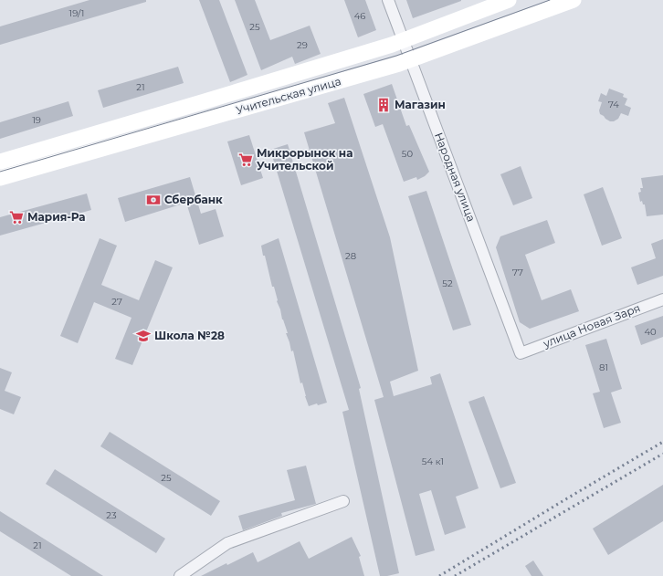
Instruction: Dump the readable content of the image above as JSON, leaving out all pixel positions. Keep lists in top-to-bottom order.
{
  "streets": {
    "main road": ["Учительская улица"],
    "street": ["Народная улица", "улица Новая Заря"]
  },
  "crossings": [
    ["Учительская улица", "Народная улица"],
    ["Народная улица", "улица Новая Заря"]
  ],
  "places": {
    "building": ["Магазин"],
    "supermarket": ["Микрорынок на Учительской", "Мария-Ра"],
    "bank": ["Сбербанк"],
    "school or university": ["Школа №28"]
  },
  "house_numbers": [
    "19/1",
    "46",
    "25",
    "29",
    "21",
    "74",
    "19",
    "50",
    "28",
    "77",
    "52",
    "27",
    "40",
    "81",
    "54 к1",
    "25",
    "23",
    "21"
  ]
}
